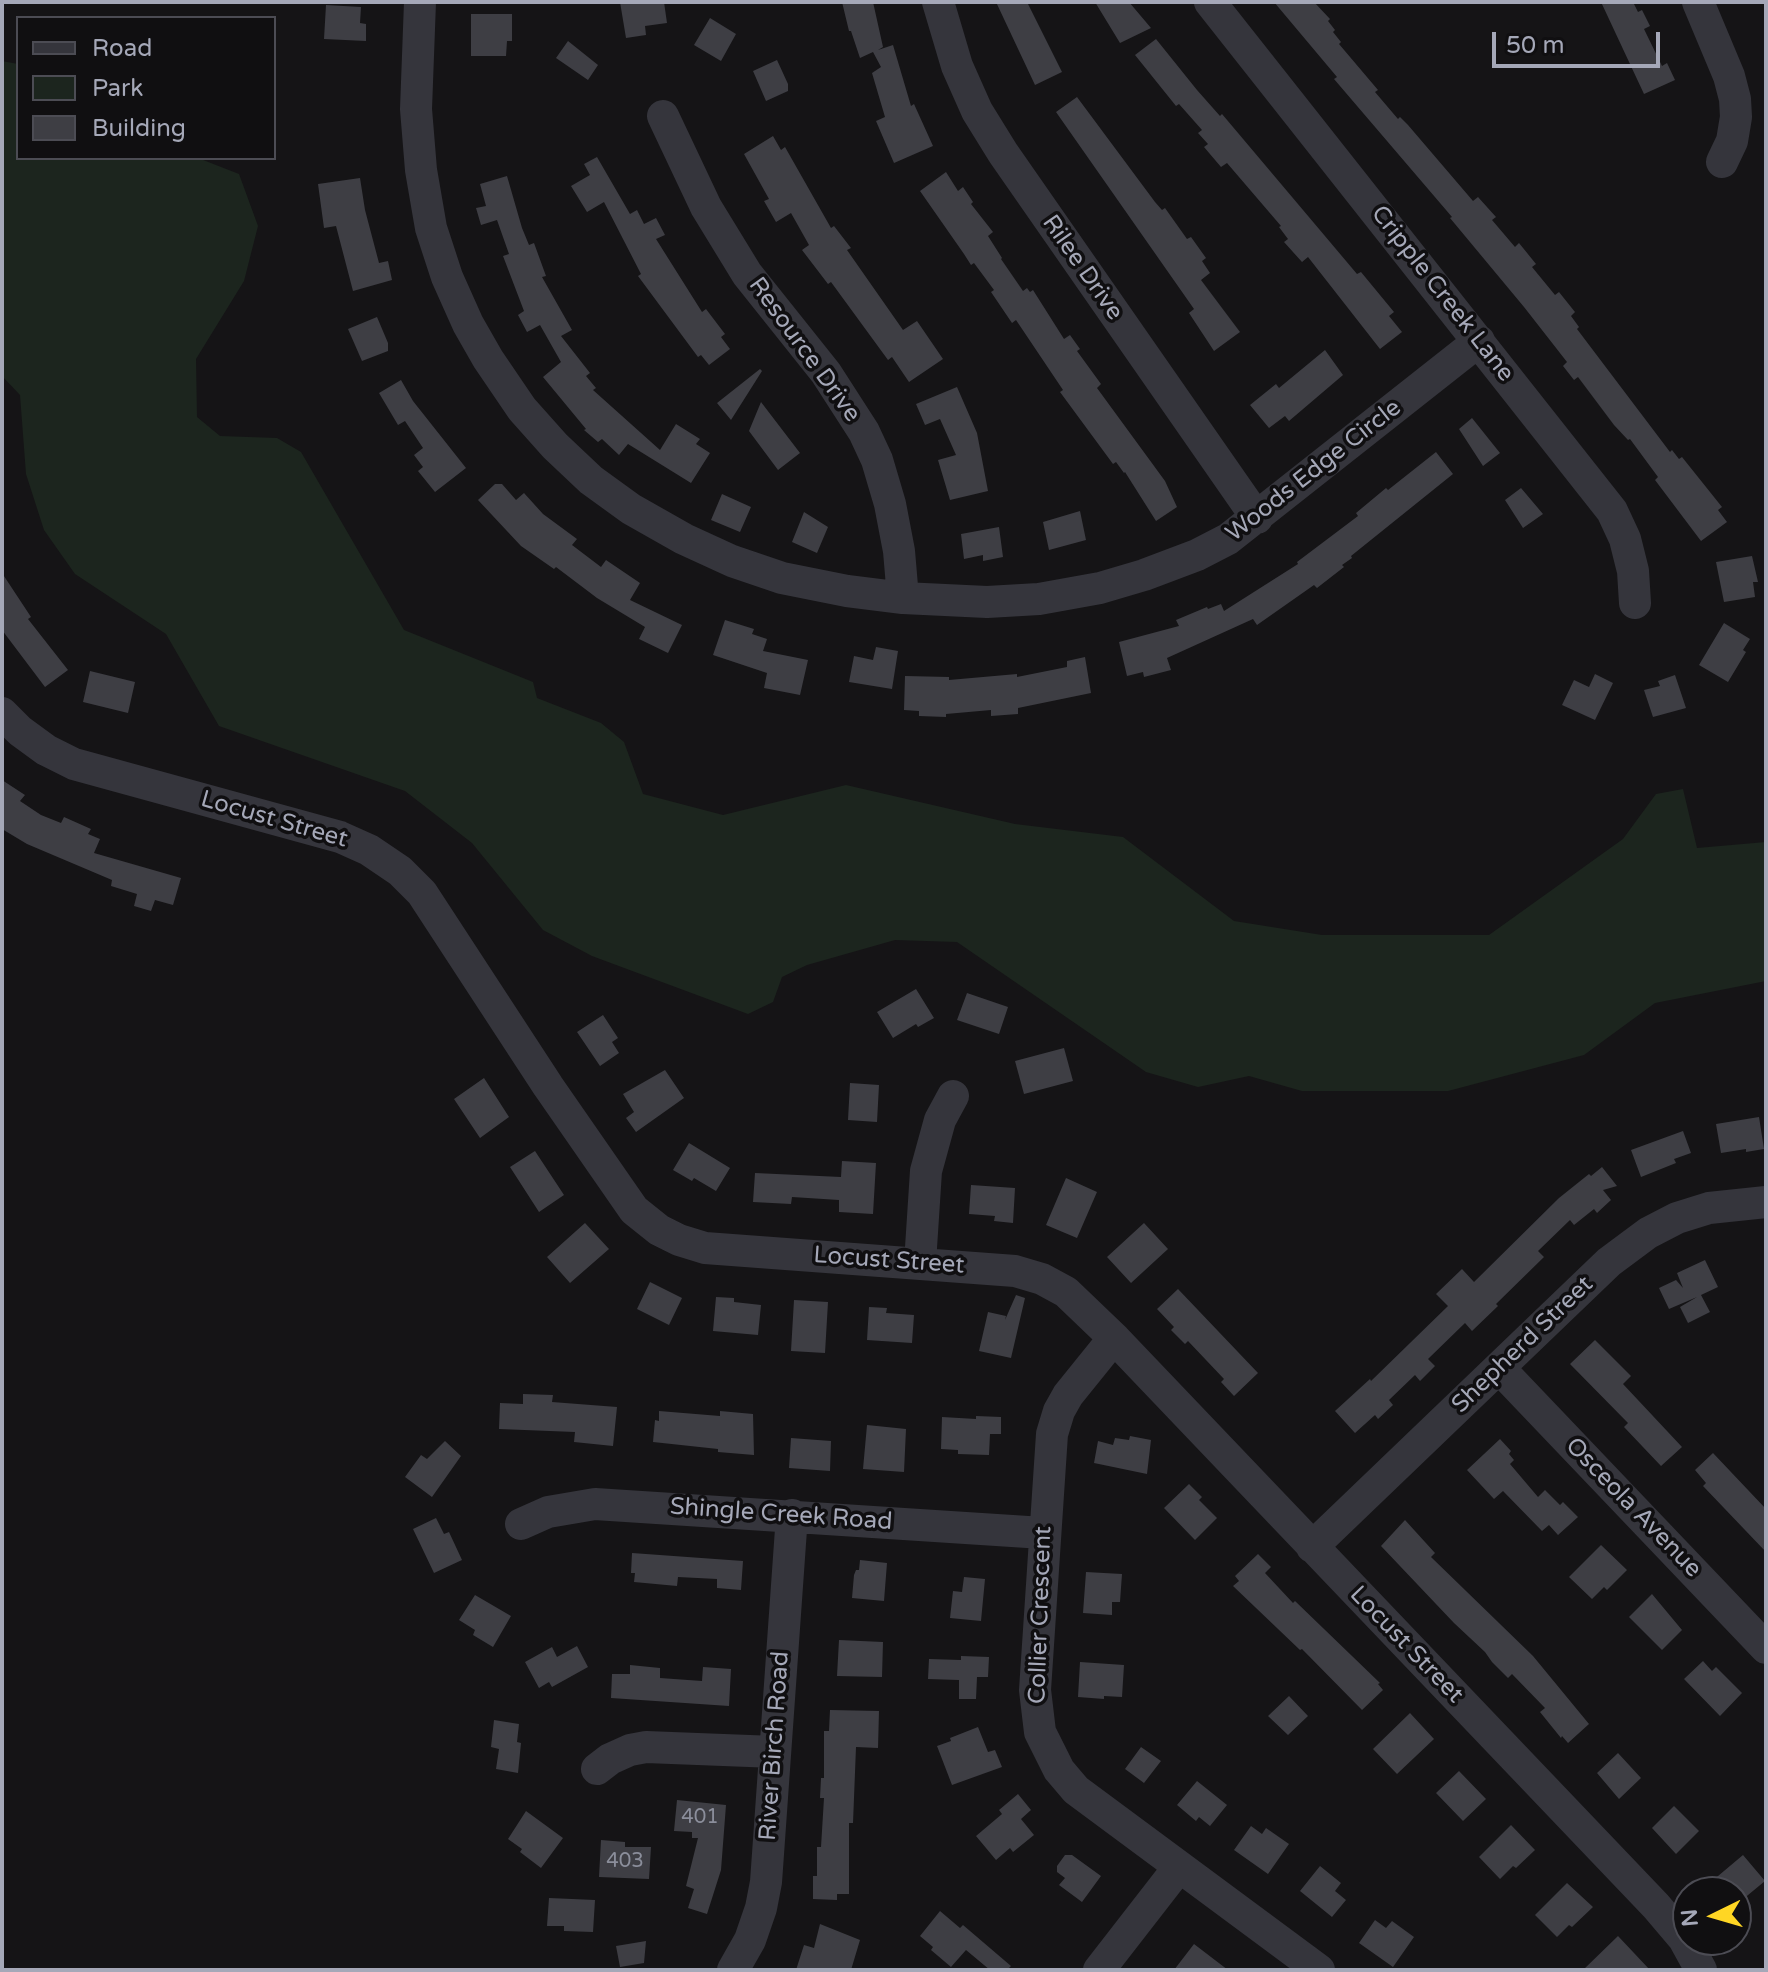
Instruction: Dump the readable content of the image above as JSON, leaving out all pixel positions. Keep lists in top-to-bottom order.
{
  "streets": {
    "street": [
      "Rilee Drive",
      "Cripple Creek Lane",
      "Resource Drive",
      "Woods Edge Circle",
      "Locust Street",
      "Shepherd Street",
      "Osceola Avenue",
      "Shingle Creek Road",
      "Collier Crescent",
      "River Birch Road"
    ]
  },
  "crossings": [
    ["Rilee Drive", "Woods Edge Circle"],
    ["Cripple Creek Lane", "Woods Edge Circle"],
    ["Resource Drive", "Woods Edge Circle"],
    ["Locust Street", "Shepherd Street"],
    ["Locust Street", "Collier Crescent"],
    ["Shepherd Street", "Osceola Avenue"],
    ["Shingle Creek Road", "Collier Crescent"],
    ["Shingle Creek Road", "River Birch Road"]
  ],
  "house_numbers": ["401", "403"],
  "legend": ["Road", "Park", "Building"],
  "scale_bar": "50 m",
  "north": "left"
}
